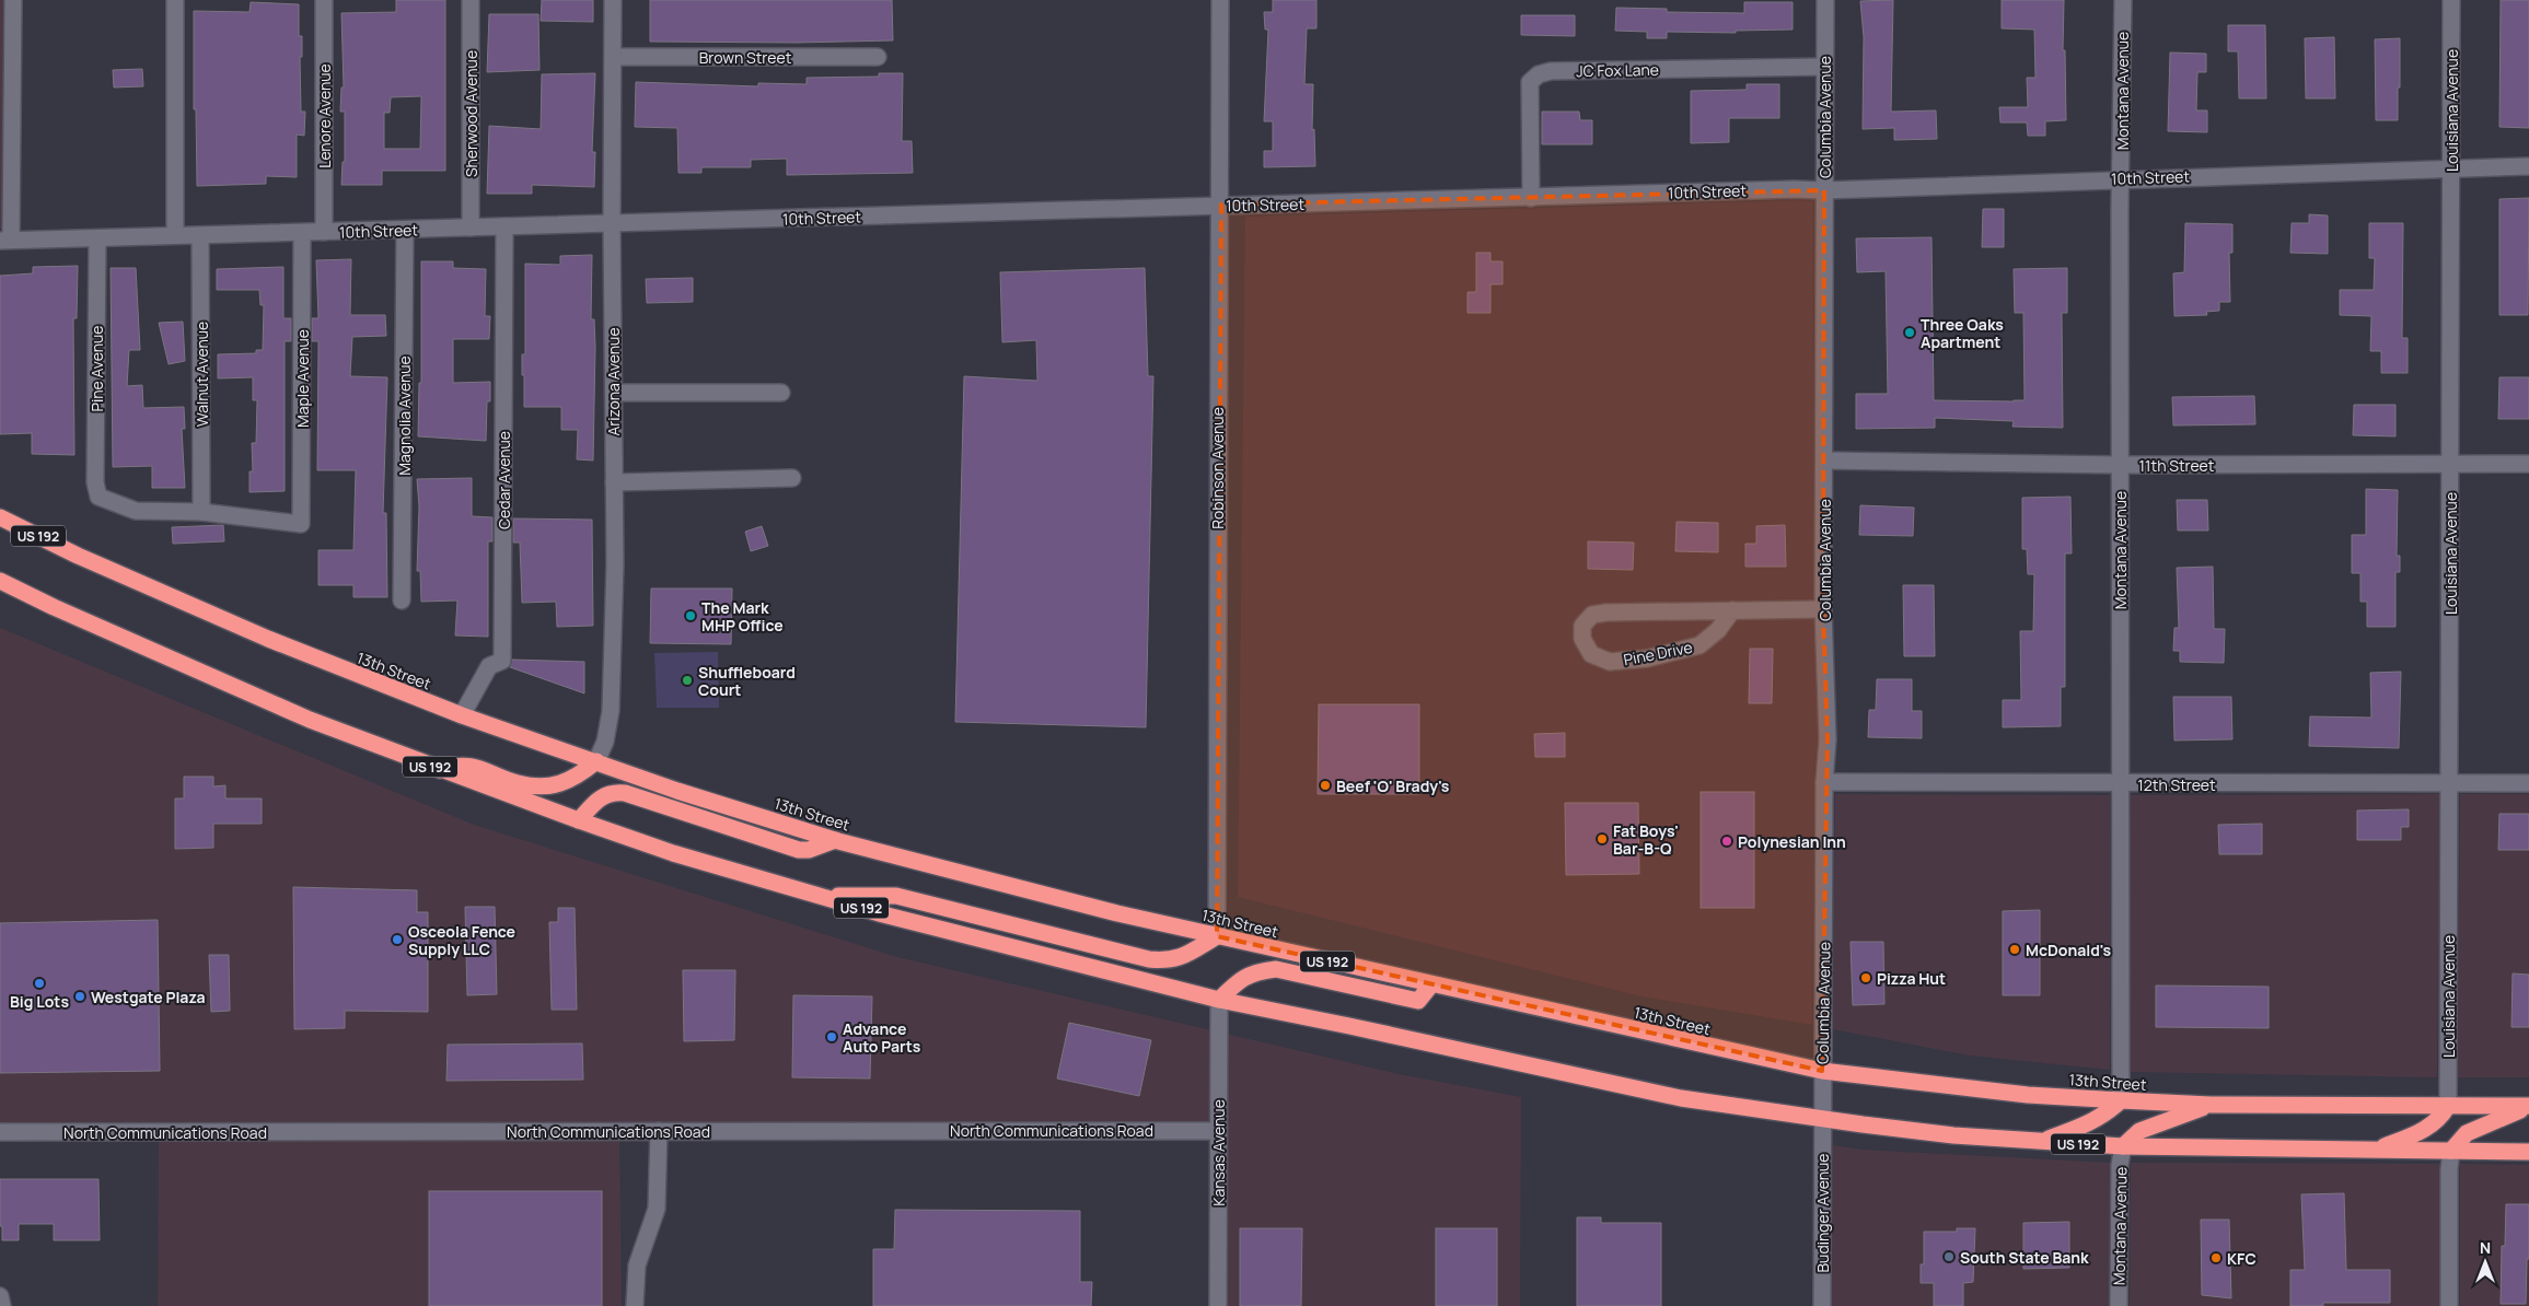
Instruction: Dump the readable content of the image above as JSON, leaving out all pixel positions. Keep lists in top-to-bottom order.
{
  "streets": {
    "highway": ["US 192", "13th Street"],
    "street": [
      "Brown Street",
      "JC Fox Lane",
      "Montana Avenue",
      "Louisiana Avenue",
      "Sherwood Avenue",
      "Lenore Avenue",
      "Columbia Avenue",
      "10th Street",
      "Pine Avenue",
      "Walnut Avenue",
      "Maple Avenue",
      "Arizona Avenue",
      "Magnolia Avenue",
      "11th Street",
      "Robinson Avenue",
      "Cedar Avenue",
      "Pine Drive",
      "12th Street",
      "North Communications Road",
      "Kansas Avenue",
      "Budinger Avenue"
    ]
  },
  "crossings": [
    ["Brown Street", "Arizona Avenue"],
    ["JC Fox Lane", "Columbia Avenue"],
    ["JC Fox Lane", "10th Street"],
    ["Montana Avenue", "10th Street"],
    ["Montana Avenue", "11th Street"],
    ["Montana Avenue", "US 192"],
    ["Montana Avenue", "13th Street"],
    ["Montana Avenue", "12th Street"],
    ["Louisiana Avenue", "10th Street"],
    ["Louisiana Avenue", "11th Street"],
    ["Louisiana Avenue", "13th Street"],
    ["Louisiana Avenue", "12th Street"],
    ["Sherwood Avenue", "10th Street"],
    ["Lenore Avenue", "10th Street"],
    ["Columbia Avenue", "10th Street"],
    ["Columbia Avenue", "11th Street"],
    ["Columbia Avenue", "US 192"],
    ["Columbia Avenue", "Pine Drive"],
    ["Columbia Avenue", "13th Street"],
    ["Columbia Avenue", "12th Street"],
    ["Columbia Avenue", "Budinger Avenue"],
    ["10th Street", "Pine Avenue"],
    ["10th Street", "Walnut Avenue"],
    ["10th Street", "Maple Avenue"],
    ["10th Street", "Arizona Avenue"],
    ["10th Street", "Magnolia Avenue"],
    ["10th Street", "Robinson Avenue"],
    ["10th Street", "Cedar Avenue"],
    ["Pine Avenue", "Walnut Avenue"],
    ["Pine Avenue", "Maple Avenue"],
    ["Walnut Avenue", "Maple Avenue"],
    ["Arizona Avenue", "13th Street"],
    ["Robinson Avenue", "13th Street"],
    ["Cedar Avenue", "13th Street"],
    ["US 192", "Kansas Avenue"],
    ["US 192", "Budinger Avenue"],
    ["North Communications Road", "Kansas Avenue"]
  ],
  "places": [
    "Three Oaks Apartment",
    "The Mark MHP Office",
    "Shuffleboard Court",
    "Beef 'O' Brady's",
    "Fat Boys' Bar-B-Q",
    "Polynesian Inn",
    "Osceola Fence Supply LLC",
    "McDonald's",
    "Pizza Hut",
    "Big Lots",
    "Westgate Plaza",
    "Advance Auto Parts",
    "South State Bank",
    "KFC"
  ],
  "north": "top"
}
